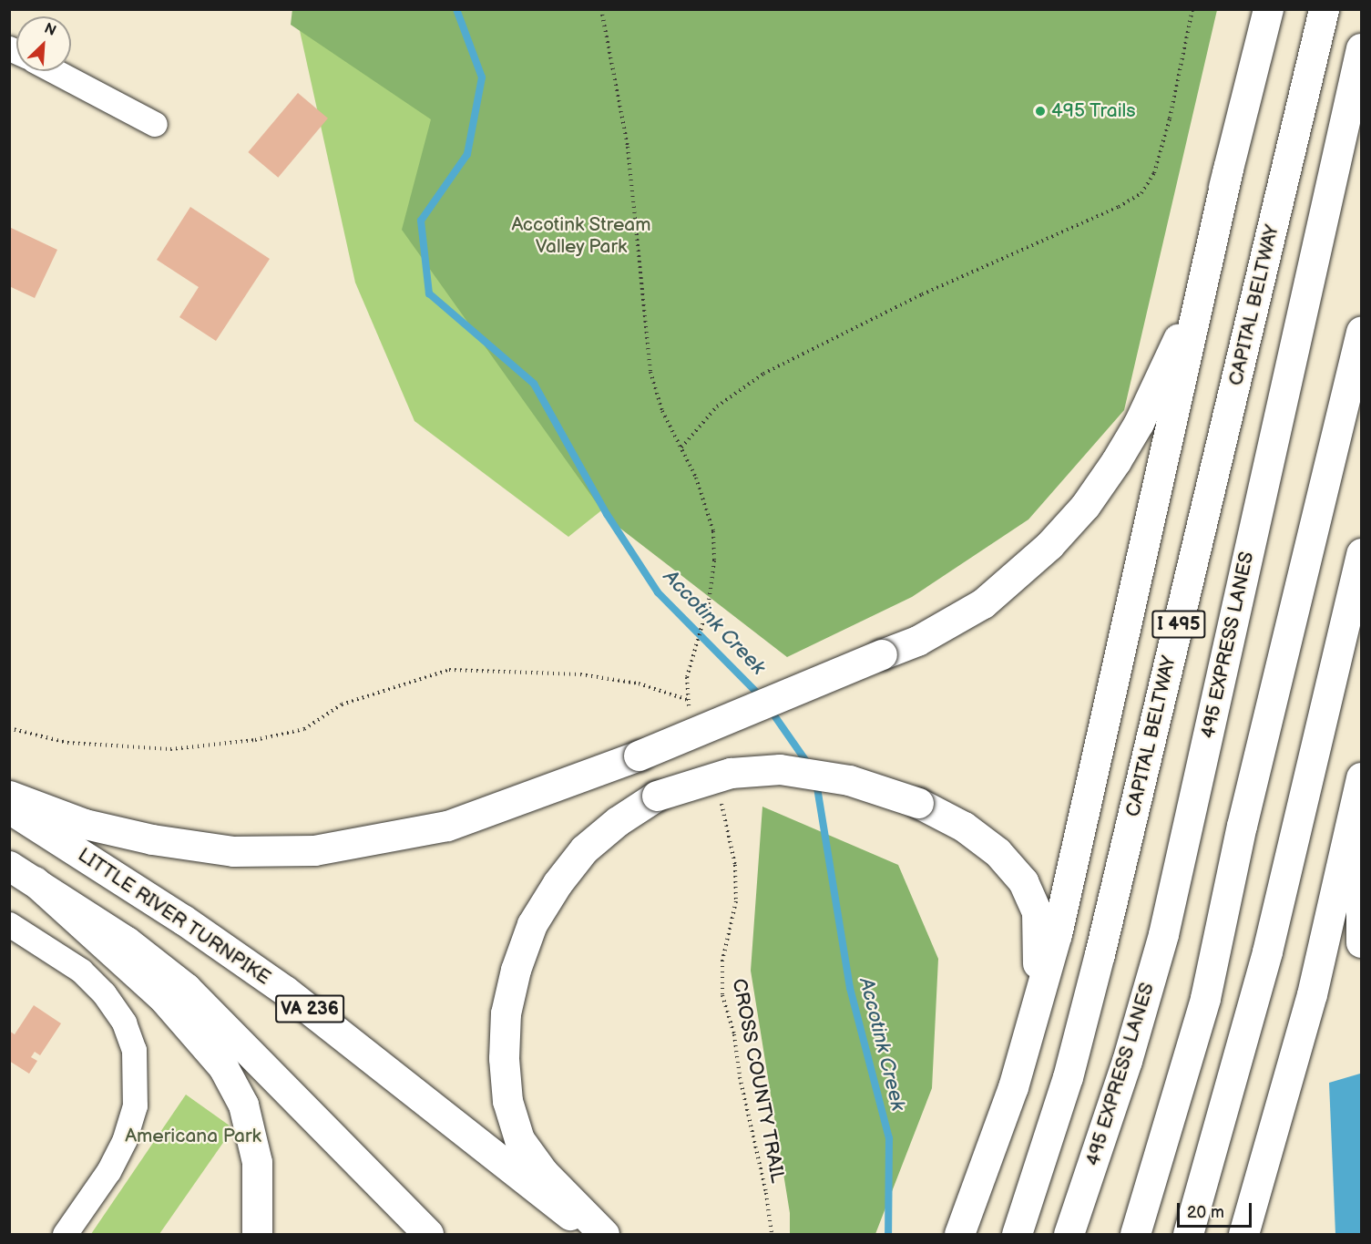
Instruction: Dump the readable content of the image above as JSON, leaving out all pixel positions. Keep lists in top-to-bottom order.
{
  "streets": {
    "main road": [
      "CAPITAL BELTWAY",
      "I 495",
      "495 EXPRESS LANES",
      "LITTLE RIVER TURNPIKE",
      "VA 236"
    ],
    "path": ["CROSS COUNTY TRAIL"]
  },
  "water": ["Accotink Creek"],
  "parks": ["Accotink Stream Valley Park", "Americana Park"],
  "places": ["495 Trails"],
  "scale_bar": "20 m",
  "north": "top right"
}
